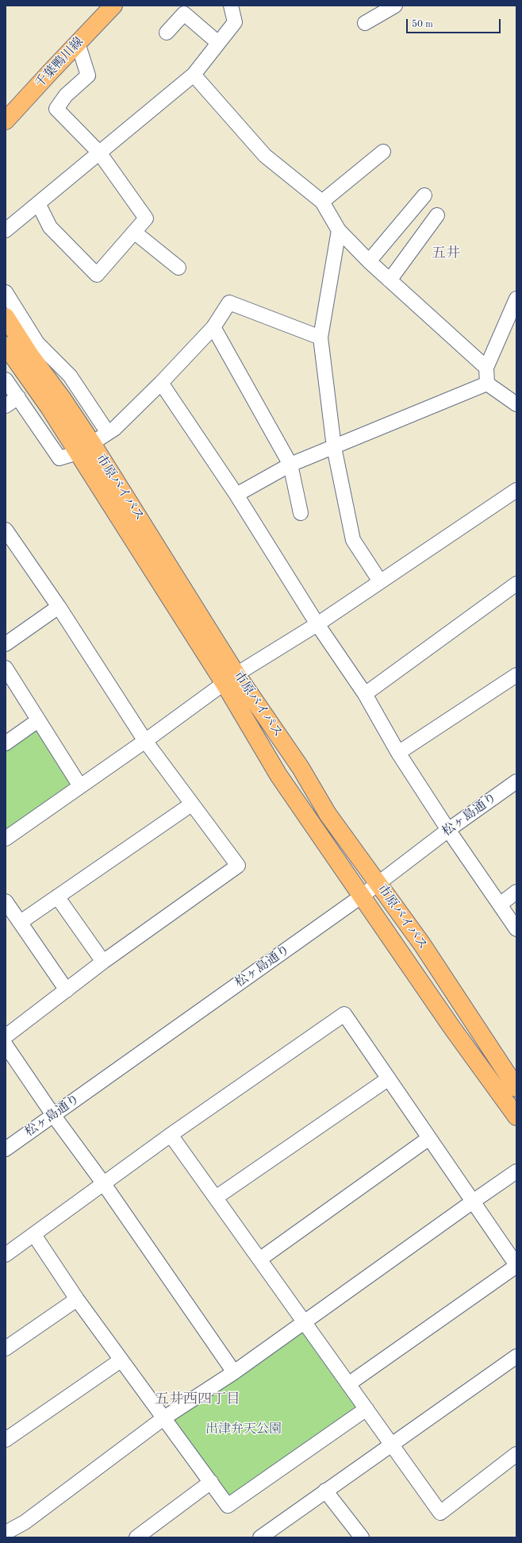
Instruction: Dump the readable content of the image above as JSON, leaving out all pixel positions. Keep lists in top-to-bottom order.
{
  "streets": {
    "main road": ["千葉鴨川線", "市原バイパス"],
    "street": ["松ヶ島通り"]
  },
  "crossings": [
    ["市原バイパス", "松ヶ島通り"]
  ],
  "districts": ["五井", "五井西四丁目"],
  "parks": ["出津弁天公園"],
  "scale_bar": "50 m"
}
